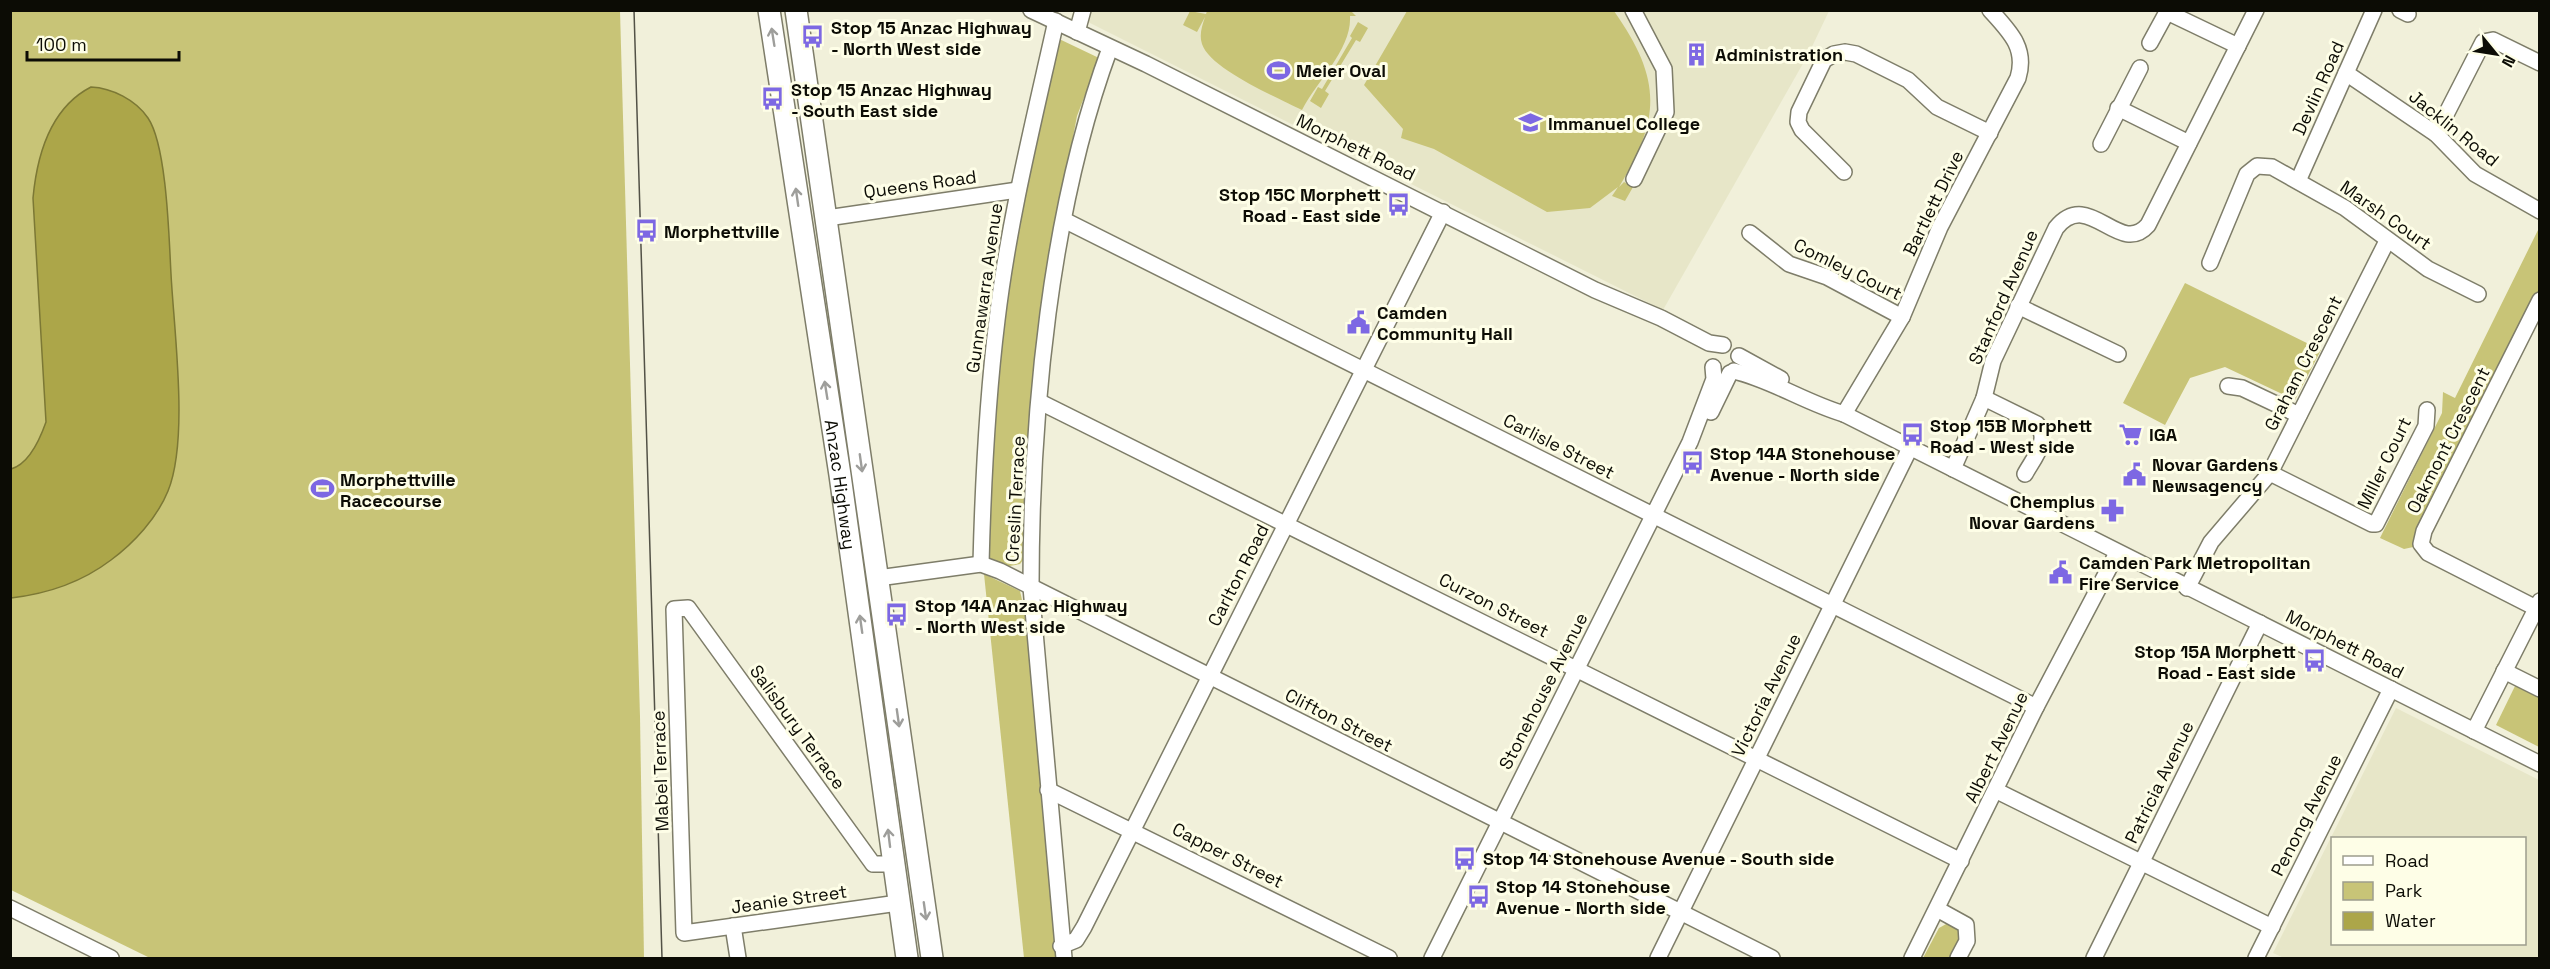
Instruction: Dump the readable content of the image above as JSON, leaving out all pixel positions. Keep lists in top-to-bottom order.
{
  "streets": {
    "highway": ["Anzac Highway"],
    "street": [
      "Devlin Road",
      "Jacklin Road",
      "Morphett Road",
      "Queens Road",
      "Bartlett Drive",
      "Marsh Court",
      "Comley Court",
      "Gunnawarra Avenue",
      "Stanford Avenue",
      "Graham Crescent",
      "Oakmont Crescent",
      "Carlisle Street",
      "Miller Court",
      "Creslin Terrace",
      "Carlton Road",
      "Curzon Street",
      "Stonehouse Avenue",
      "Victoria Avenue",
      "Clifton Street",
      "Salisbury Terrace",
      "Albert Avenue",
      "Mabel Terrace",
      "Patricia Avenue",
      "Penong Avenue",
      "Capper Street",
      "Jeanie Street"
    ]
  },
  "crossings": [
    ["Devlin Road", "Jacklin Road"],
    ["Devlin Road", "Marsh Court"],
    ["Morphett Road", "Bartlett Drive"],
    ["Morphett Road", "Gunnawarra Avenue"],
    ["Morphett Road", "Stanford Avenue"],
    ["Morphett Road", "Graham Crescent"],
    ["Morphett Road", "Creslin Terrace"],
    ["Morphett Road", "Carlton Road"],
    ["Morphett Road", "Stonehouse Avenue"],
    ["Morphett Road", "Victoria Avenue"],
    ["Morphett Road", "Albert Avenue"],
    ["Morphett Road", "Patricia Avenue"],
    ["Morphett Road", "Penong Avenue"],
    ["Queens Road", "Gunnawarra Avenue"],
    ["Queens Road", "Anzac Highway"],
    ["Bartlett Drive", "Comley Court"],
    ["Marsh Court", "Graham Crescent"],
    ["Gunnawarra Avenue", "Clifton Street"],
    ["Graham Crescent", "Miller Court"],
    ["Carlisle Street", "Creslin Terrace"],
    ["Carlisle Street", "Carlton Road"],
    ["Carlisle Street", "Stonehouse Avenue"],
    ["Carlisle Street", "Victoria Avenue"],
    ["Carlisle Street", "Albert Avenue"],
    ["Anzac Highway", "Salisbury Terrace"],
    ["Anzac Highway", "Jeanie Street"],
    ["Creslin Terrace", "Carlton Road"],
    ["Creslin Terrace", "Curzon Street"],
    ["Creslin Terrace", "Clifton Street"],
    ["Creslin Terrace", "Capper Street"],
    ["Carlton Road", "Curzon Street"],
    ["Carlton Road", "Clifton Street"],
    ["Carlton Road", "Capper Street"],
    ["Curzon Street", "Stonehouse Avenue"],
    ["Curzon Street", "Victoria Avenue"],
    ["Curzon Street", "Albert Avenue"],
    ["Stonehouse Avenue", "Clifton Street"],
    ["Victoria Avenue", "Clifton Street"],
    ["Salisbury Terrace", "Mabel Terrace"],
    ["Mabel Terrace", "Jeanie Street"]
  ],
  "places": {
    "bus stop": [
      "Stop 15 Anzac Highway - North West side",
      "Stop 15 Anzac Highway - South East side",
      "Stop 15C Morphett Road - East side",
      "Morphettville",
      "Stop 15B Morphett Road - West side",
      "Stop 14A Stonehouse Avenue - North side",
      "Stop 14A Anzac Highway - North West side",
      "Stop 15A Morphett Road - East side",
      "Stop 14 Stonehouse Avenue - South side",
      "Stop 14 Stonehouse Avenue - North side"
    ],
    "building": ["Administration"],
    "sports": ["Meier Oval", "Morphettville Racecourse"],
    "school or university": ["Immanuel College"],
    "public building": ["Camden Community Hall", "Novar Gardens Newsagency", "Camden Park Metropolitan Fire Service"],
    "supermarket": ["IGA"],
    "pharmacy": ["Chemplus Novar Gardens"]
  },
  "legend": ["Road", "Park", "Water"],
  "scale_bar": "100 m",
  "north": "bottom right"
}
